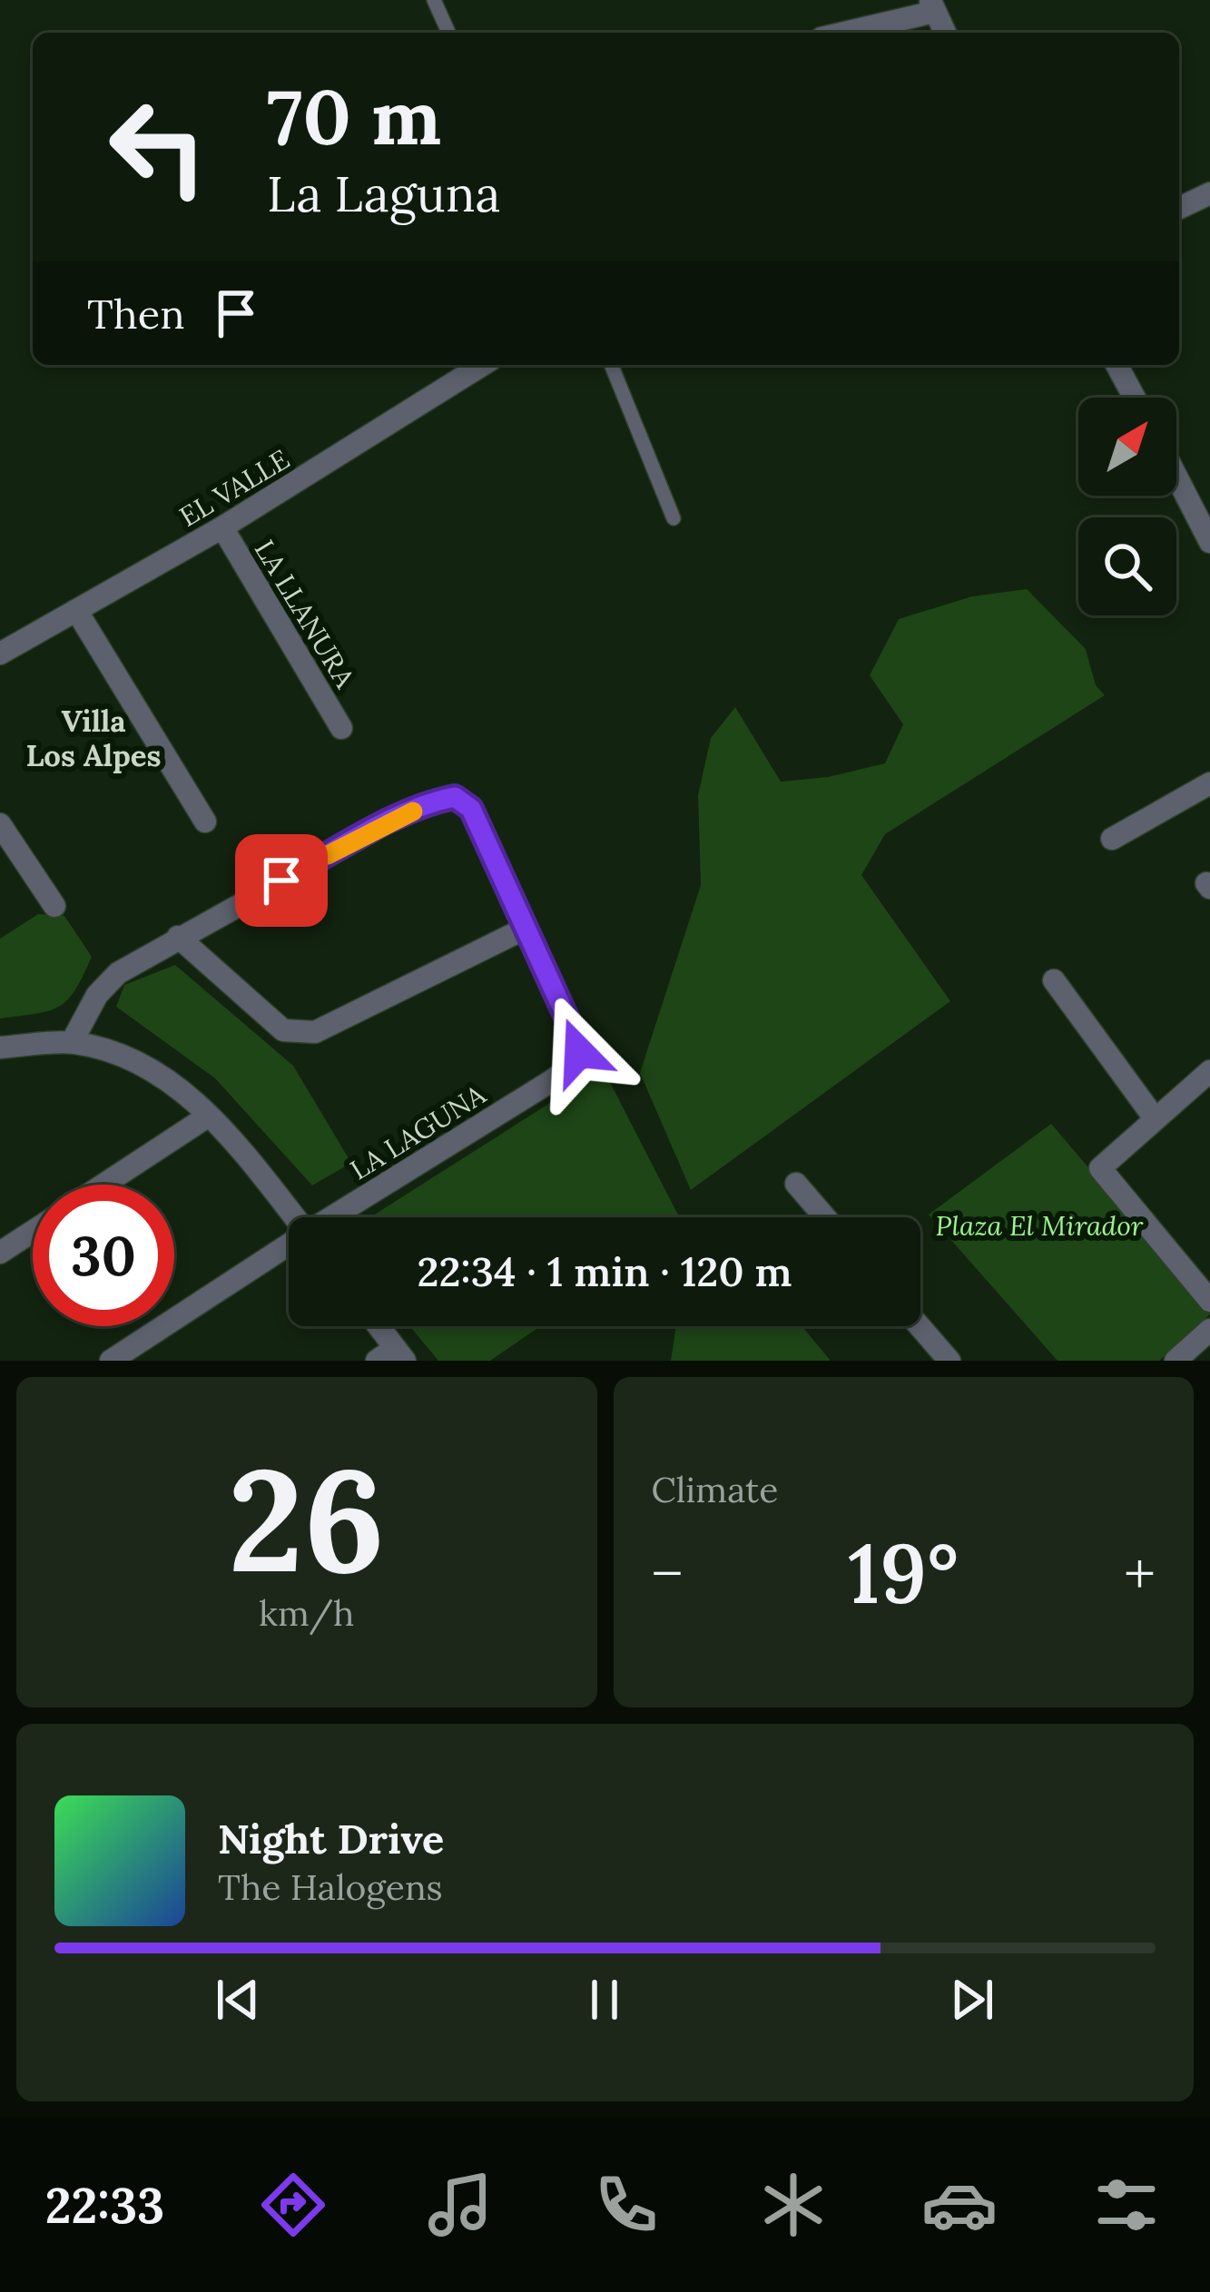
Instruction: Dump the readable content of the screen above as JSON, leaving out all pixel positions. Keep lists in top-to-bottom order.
{
  "streets": {
    "street": ["EL VALLE", "LA LLANURA", "LA LAGUNA"]
  },
  "crossings": [
    ["EL VALLE", "LA LLANURA"]
  ],
  "districts": ["Villa Los Alpes"],
  "parks": ["Plaza El Mirador"],
  "north": "top right",
  "page": {
    "turn": ["70 m", "La Laguna"],
    "then": "Then",
    "limit": "30",
    "trip": "22:34 · 1 min · 120 m",
    "tile": [
      ["26", "km/h"],
      "Climate"
    ],
    "heat": ["−", "19°", "+"],
    "song": ["Night Drive", "The Halogens"],
    "tabs": "22:33"
  }
}
